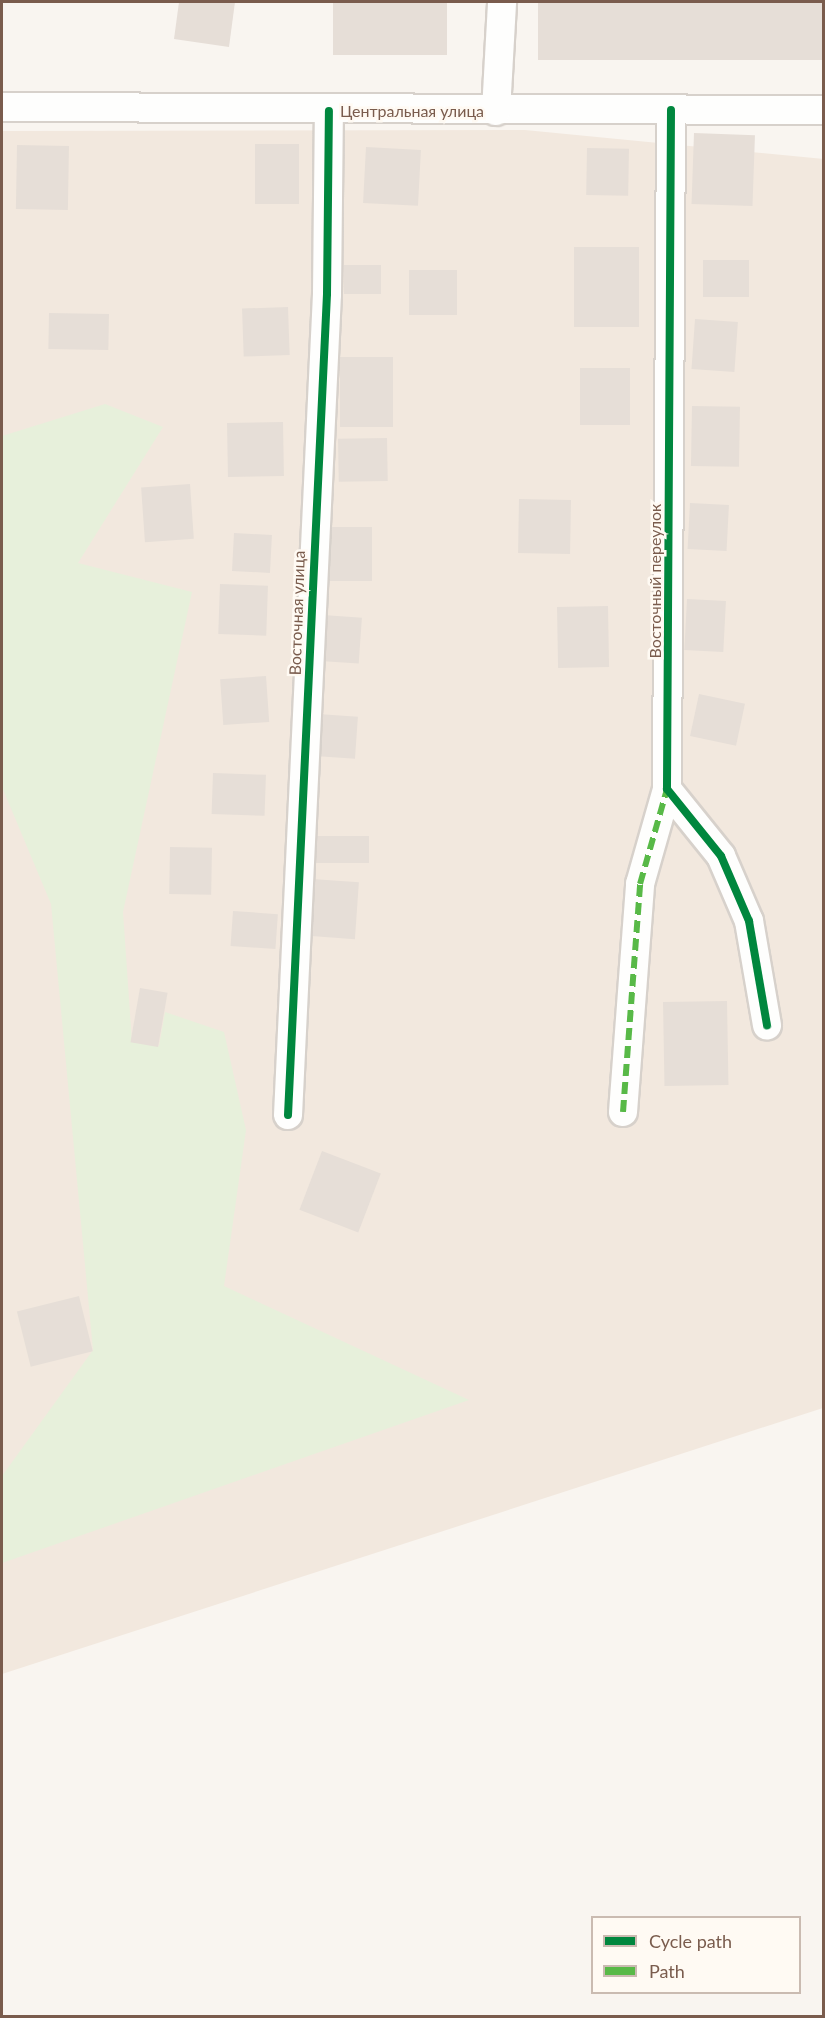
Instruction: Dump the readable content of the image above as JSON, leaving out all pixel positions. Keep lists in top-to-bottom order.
{
  "streets": {
    "street": ["Центральная улица", "Восточный переулок", "Восточная улица"]
  },
  "crossings": [
    ["Центральная улица", "Восточный переулок"],
    ["Центральная улица", "Восточная улица"]
  ],
  "legend": ["Cycle path", "Path"]
}
